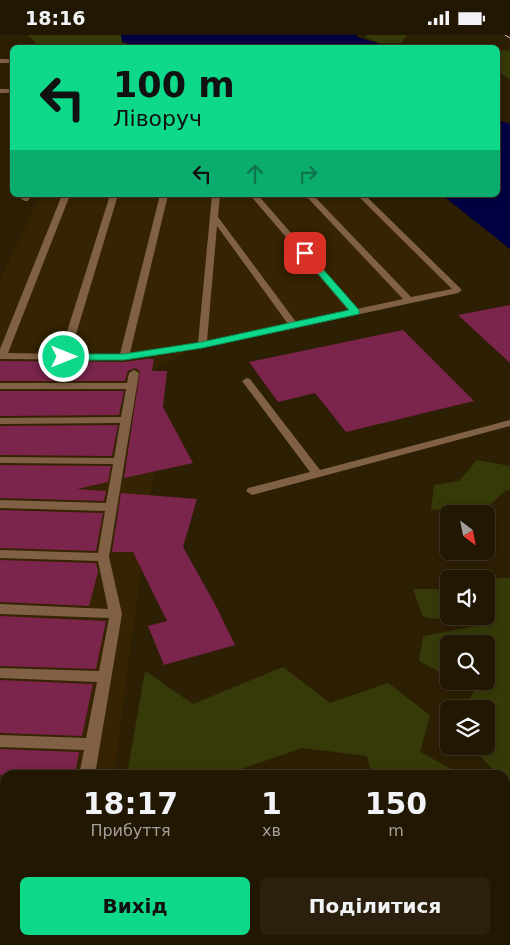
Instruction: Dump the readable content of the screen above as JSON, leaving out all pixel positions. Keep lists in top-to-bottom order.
{
  "north": "bottom right",
  "page": {
    "status": "18:16",
    "turn": ["100 m", "Ліворуч"],
    "eta": [
      "18:17",
      "Прибуття",
      "1",
      "хв",
      "150",
      "m"
    ],
    "buttons": ["Вихід", "Поділитися"]
  }
}
